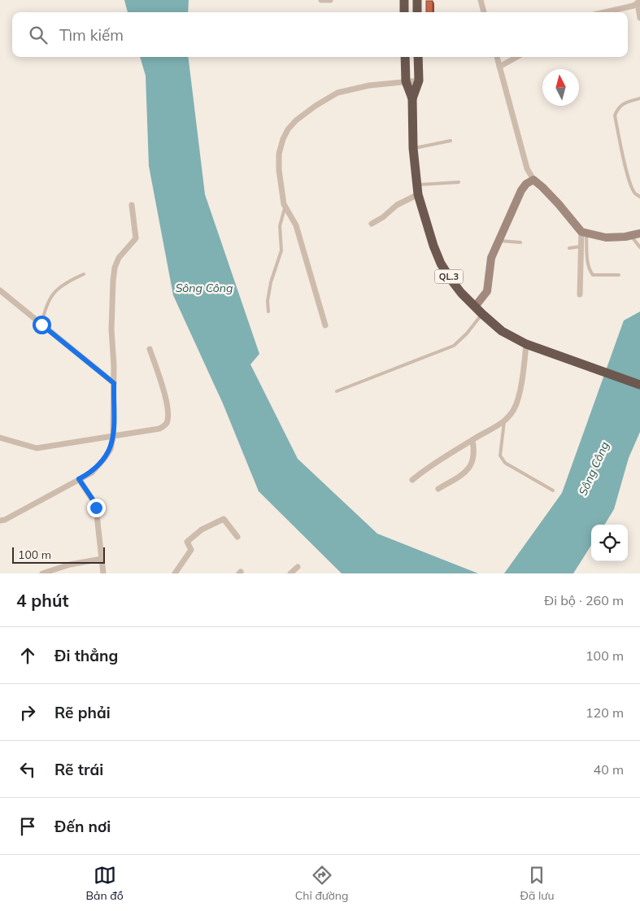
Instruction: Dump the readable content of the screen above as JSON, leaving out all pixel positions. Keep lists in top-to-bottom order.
{
  "streets": {
    "highway": ["QL.3"]
  },
  "water": ["Sông Công"],
  "scale_bar": "100 m",
  "north": "top",
  "page": {
    "search": "Tìm kiếm",
    "scale": "100 m",
    "heading": ["4 phút", "Đi bộ · 260 m"],
    "list": [
      ["Đi thẳng", "100 m"],
      ["Rẽ phải", "120 m"],
      ["Rẽ trái", "40 m"],
      "Đến nơi"
    ],
    "nav": ["Bản đồ", "Chỉ đường", "Đã lưu"]
  }
}
